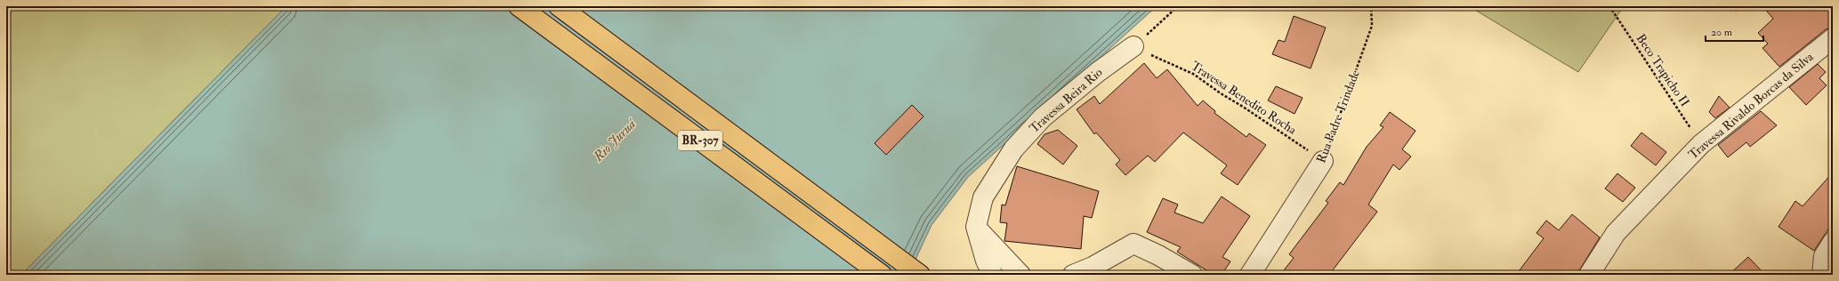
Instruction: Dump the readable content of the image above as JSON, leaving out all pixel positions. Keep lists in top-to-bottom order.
{
  "streets": {
    "main road": ["BR-307"],
    "street": ["Travessa Beira Rio", "Travessa Rivaldo Borcas da Silva", "Rua Padre Trindade"],
    "path": ["Beco Trapicho II", "Travessa Benedito Rocha"]
  },
  "crossings": [
    ["Beco Trapicho II", "Travessa Rivaldo Borcas da Silva"],
    ["Travessa Benedito Rocha", "Travessa Beira Rio"],
    ["Travessa Benedito Rocha", "Rua Padre Trindade"]
  ],
  "water": ["Rio Juruá"],
  "scale_bar": "20 m"
}
